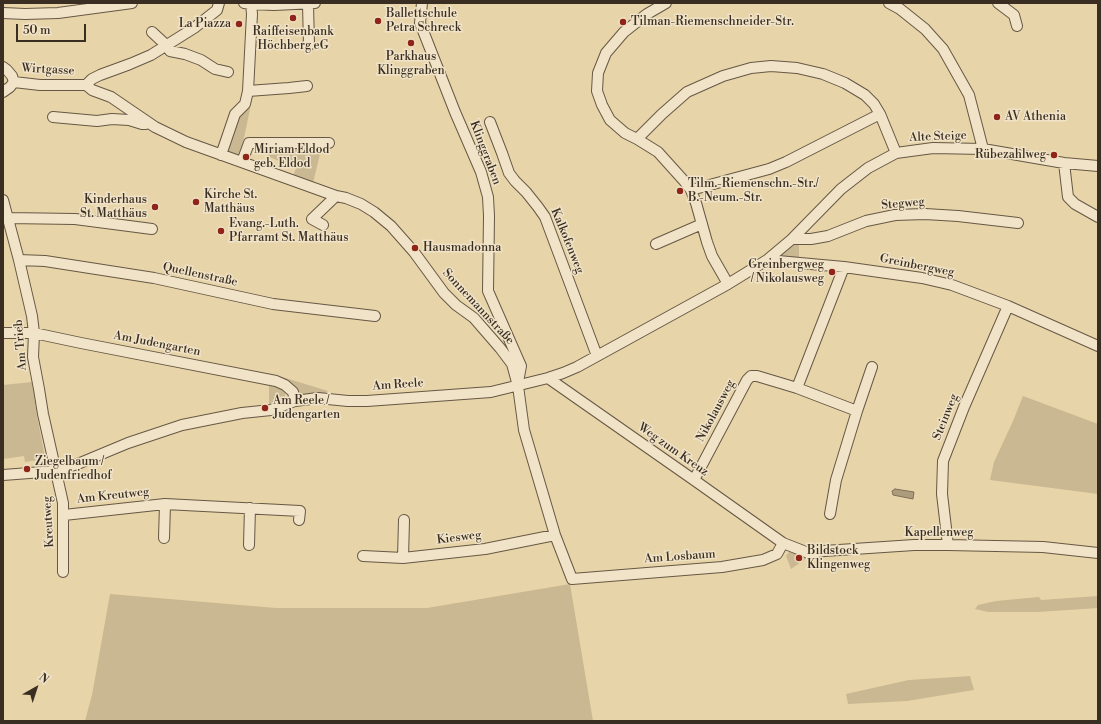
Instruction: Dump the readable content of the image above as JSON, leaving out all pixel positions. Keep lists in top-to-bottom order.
{
  "streets": {
    "street": [
      "Wirtgasse",
      "Alte Steige",
      "Klinggraben",
      "Stegweg",
      "Kalkofenweg",
      "Greinbergweg",
      "Quellenstraße",
      "Sonnemannstraße",
      "Am Judengarten",
      "Am Trieb",
      "Am Reele",
      "Nikolausweg",
      "Steinweg",
      "Weg zum Kreuz",
      "Am Kreutweg",
      "Kreutweg",
      "Kapellenweg",
      "Kiesweg",
      "Am Losbaum"
    ]
  },
  "crossings": [
    ["Wirtgasse", "Sonnemannstraße"],
    ["Alte Steige", "Stegweg"],
    ["Alte Steige", "Greinbergweg"],
    ["Alte Steige", "Am Reele"],
    ["Klinggraben", "Sonnemannstraße"],
    ["Klinggraben", "Am Reele"],
    ["Kalkofenweg", "Am Reele"],
    ["Greinbergweg", "Steinweg"],
    ["Quellenstraße", "Am Trieb"],
    ["Sonnemannstraße", "Am Reele"],
    ["Am Judengarten", "Am Trieb"],
    ["Am Judengarten", "Am Reele"],
    ["Am Trieb", "Am Reele"],
    ["Am Trieb", "Kreutweg"],
    ["Am Reele", "Weg zum Kreuz"],
    ["Am Reele", "Kreutweg"],
    ["Nikolausweg", "Weg zum Kreuz"],
    ["Steinweg", "Kapellenweg"],
    ["Weg zum Kreuz", "Kapellenweg"],
    ["Weg zum Kreuz", "Am Losbaum"],
    ["Am Kreutweg", "Kreutweg"],
    ["Kapellenweg", "Am Losbaum"],
    ["Kiesweg", "Am Losbaum"]
  ],
  "places": [
    "Raiffeisenbank Höchberg eG",
    "Ballettschule Petra Schreck",
    "Tilman-Riemenschneider-Str.",
    "La Piazza",
    "Parkhaus Klinggraben",
    "AV Athenia",
    "Rübezahlweg",
    "Miriam Eldod geb. Eldod",
    "Tilm.-Riemenschn.-Str./ B.-Neum.-Str.",
    "Kirche St. Matthäus",
    "Kinderhaus St. Matthäus",
    "Evang.-Luth. Pfarramt St. Matthäus",
    "Hausmadonna",
    "Greinbergweg / Nikolausweg",
    "Am Reele / Judengarten",
    "Ziegelbaum / Judenfriedhof",
    "Bildstock Klingenweg"
  ],
  "scale_bar": "50 m",
  "north": "top right"
}
